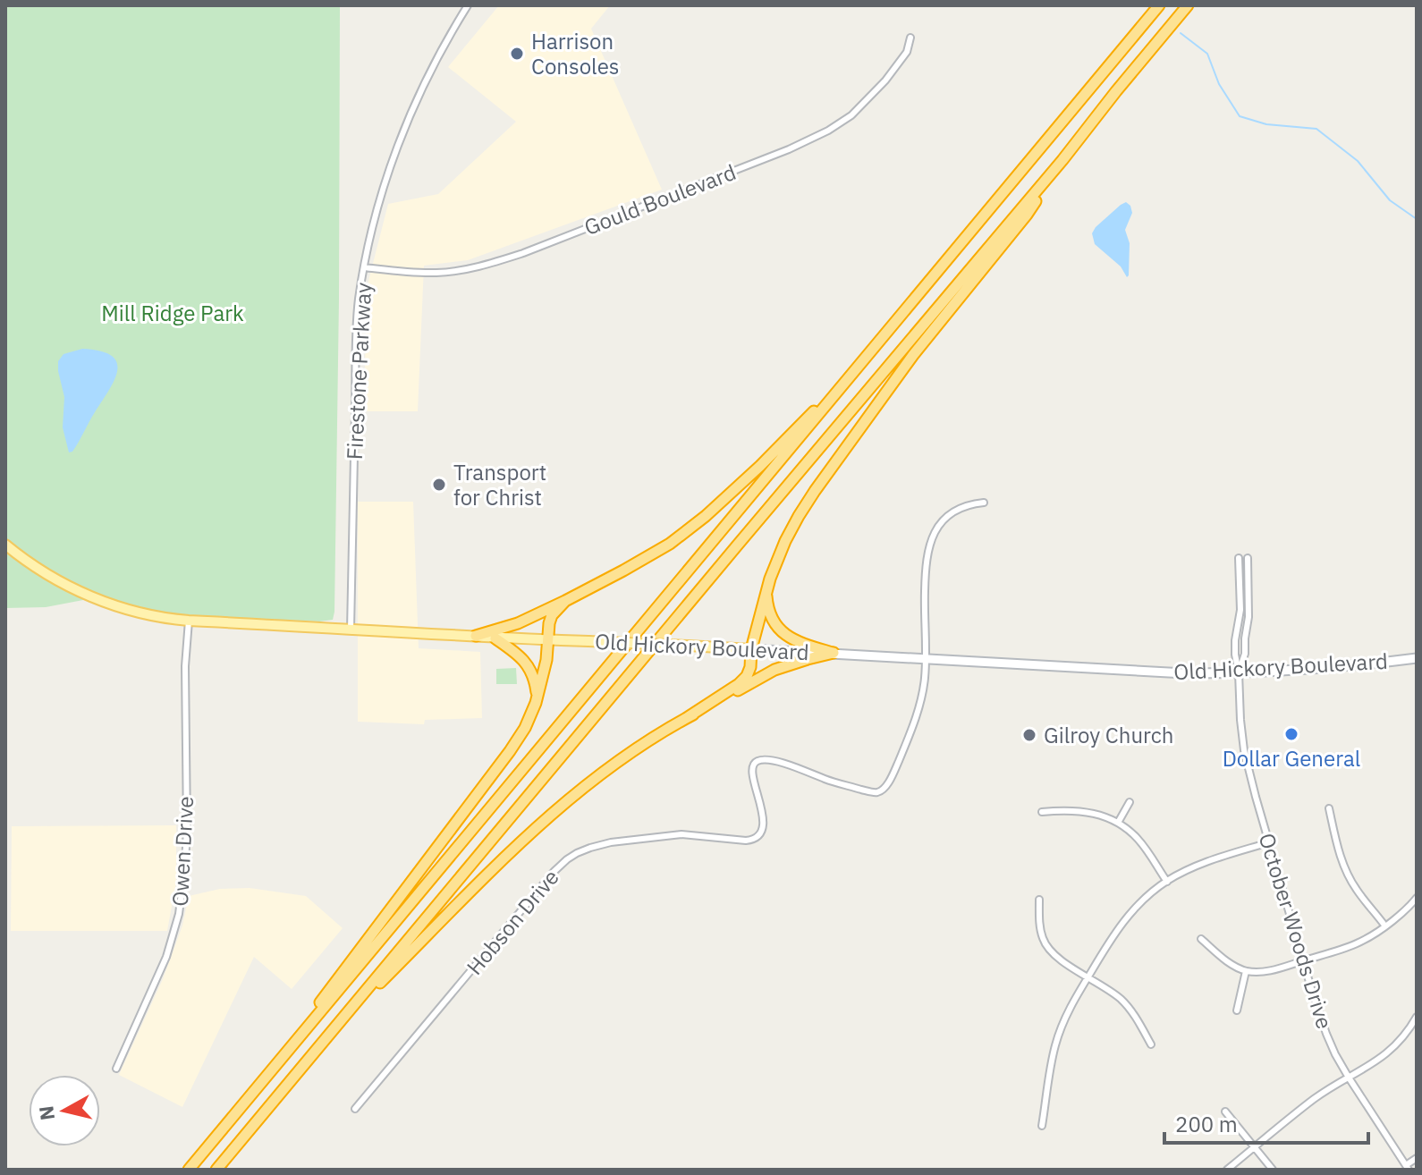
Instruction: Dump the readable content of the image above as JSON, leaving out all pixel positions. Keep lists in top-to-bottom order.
{
  "streets": {
    "main road": ["Old Hickory Boulevard"],
    "street": [
      "Gould Boulevard",
      "Firestone Parkway",
      "Owen Drive",
      "Hobson Drive",
      "October Woods Drive"
    ]
  },
  "crossings": [
    ["Gould Boulevard", "Firestone Parkway"],
    ["Firestone Parkway", "Old Hickory Boulevard"],
    ["Old Hickory Boulevard", "Owen Drive"],
    ["Old Hickory Boulevard", "Hobson Drive"],
    ["Old Hickory Boulevard", "October Woods Drive"]
  ],
  "parks": ["Mill Ridge Park"],
  "places": [
    "Harrison Consoles",
    "Transport for Christ",
    "Dollar General",
    "Gilroy Church"
  ],
  "scale_bar": "200 m",
  "north": "left"
}
